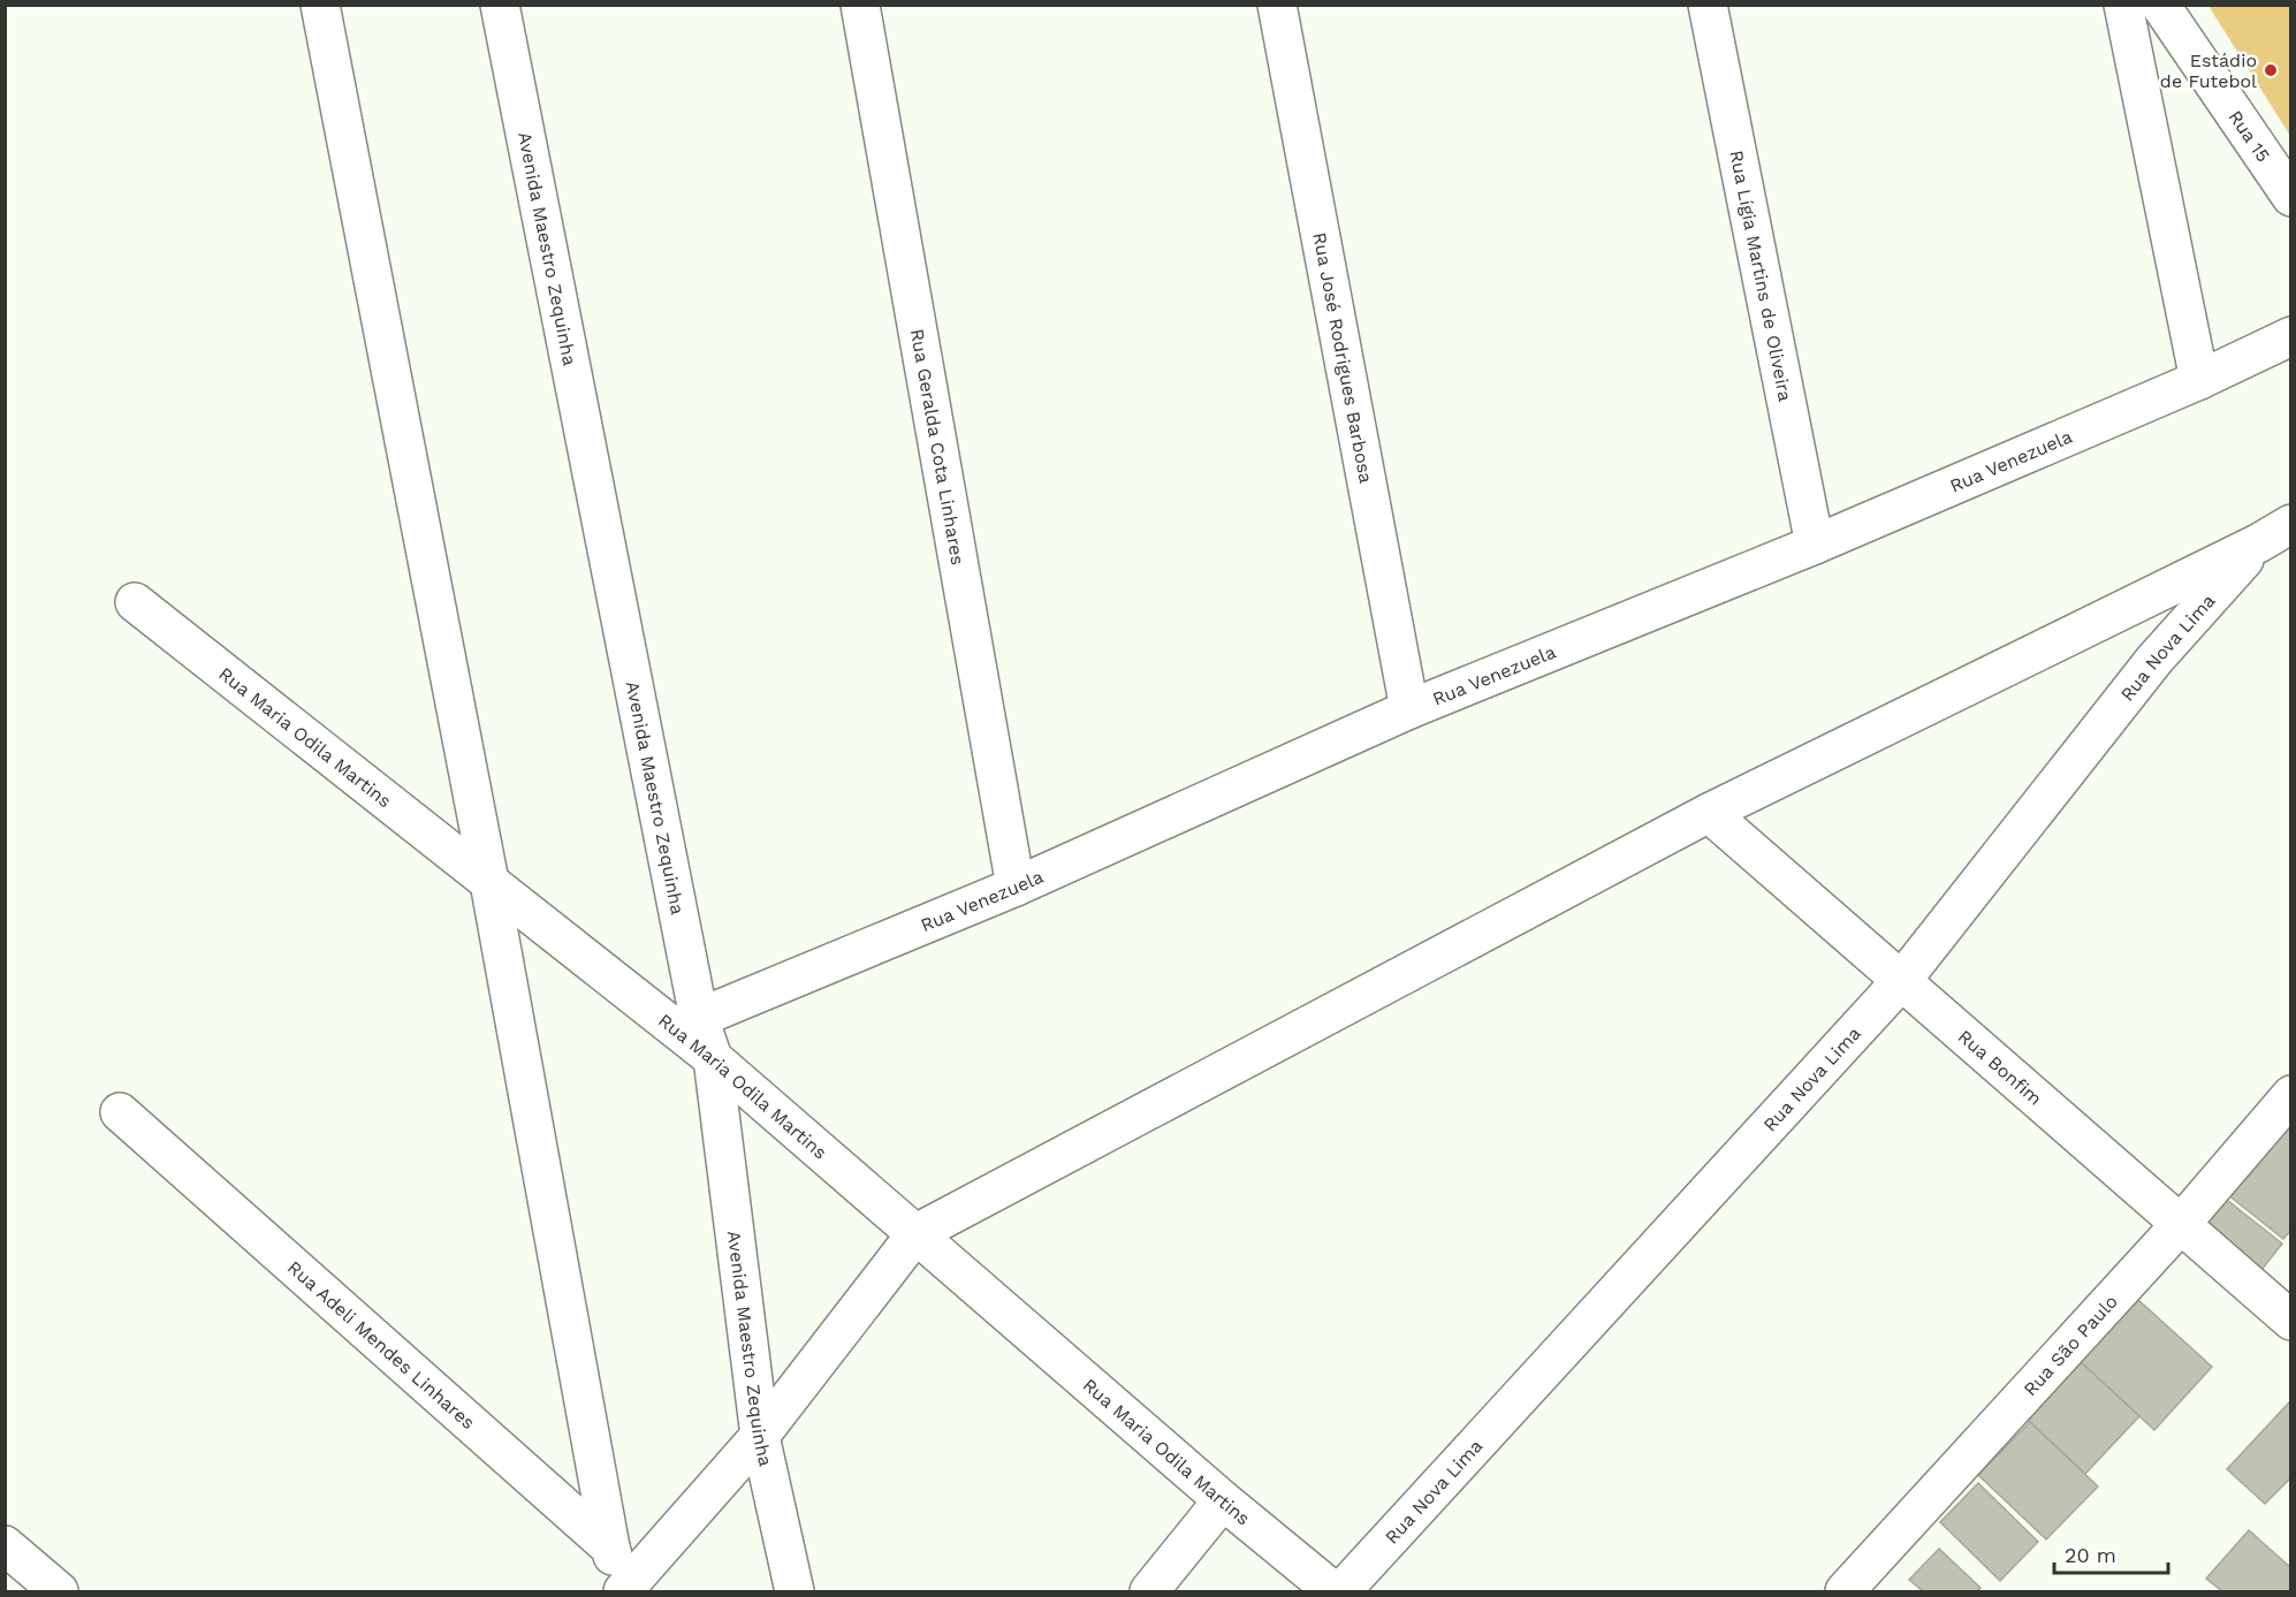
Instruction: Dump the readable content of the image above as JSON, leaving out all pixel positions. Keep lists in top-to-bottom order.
{
  "streets": {
    "street": [
      "Rua 15",
      "Avenida Maestro Zequinha",
      "Rua Lígia Martins de Oliveira",
      "Rua José Rodrigues Barbosa",
      "Rua Geralda Cota Linhares",
      "Rua Venezuela",
      "Rua Nova Lima",
      "Rua Maria Odila Martins",
      "Rua Bonfim",
      "Rua Adeli Mendes Linhares",
      "Rua São Paulo"
    ]
  },
  "crossings": [
    ["Avenida Maestro Zequinha", "Rua Venezuela"],
    ["Avenida Maestro Zequinha", "Rua Maria Odila Martins"],
    ["Rua Lígia Martins de Oliveira", "Rua Venezuela"],
    ["Rua José Rodrigues Barbosa", "Rua Venezuela"],
    ["Rua Geralda Cota Linhares", "Rua Venezuela"],
    ["Rua Nova Lima", "Rua Bonfim"],
    ["Rua Bonfim", "Rua São Paulo"]
  ],
  "places": ["Estádio de Futebol"],
  "scale_bar": "20 m"
}
